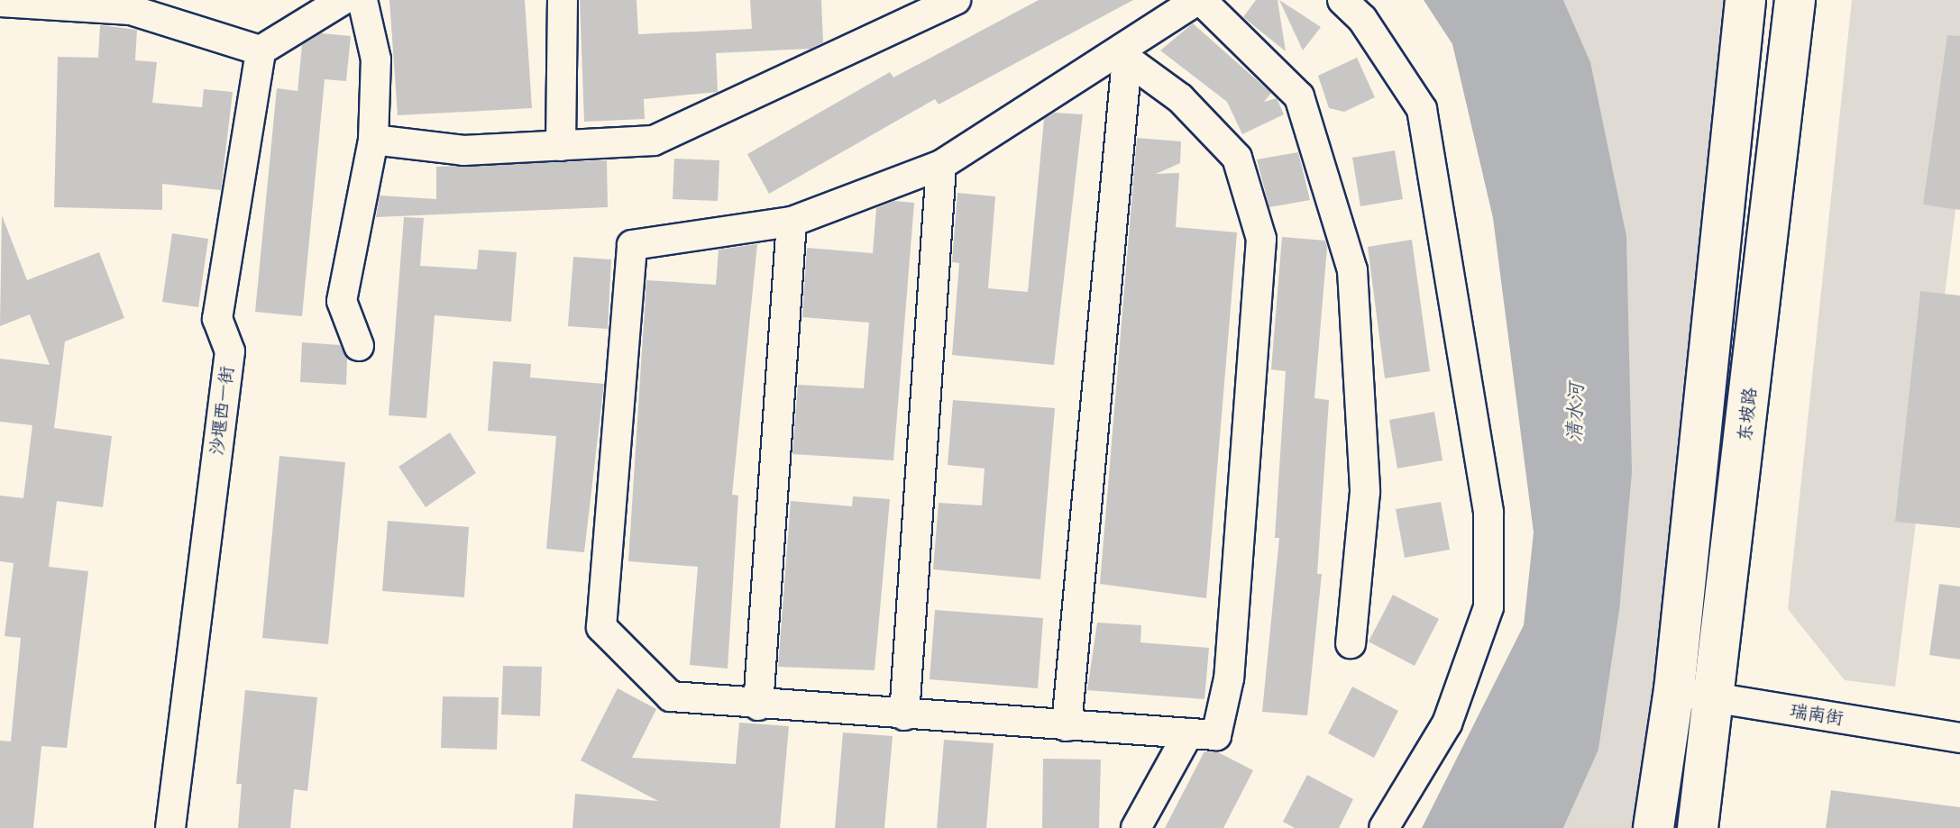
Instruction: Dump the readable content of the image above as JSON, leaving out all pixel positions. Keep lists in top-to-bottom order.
{
  "streets": {
    "main road": ["东坡路"],
    "street": ["沙堰西一街", "瑞南街"]
  },
  "crossings": [
    ["东坡路", "瑞南街"]
  ],
  "water": ["清水河"]
}
